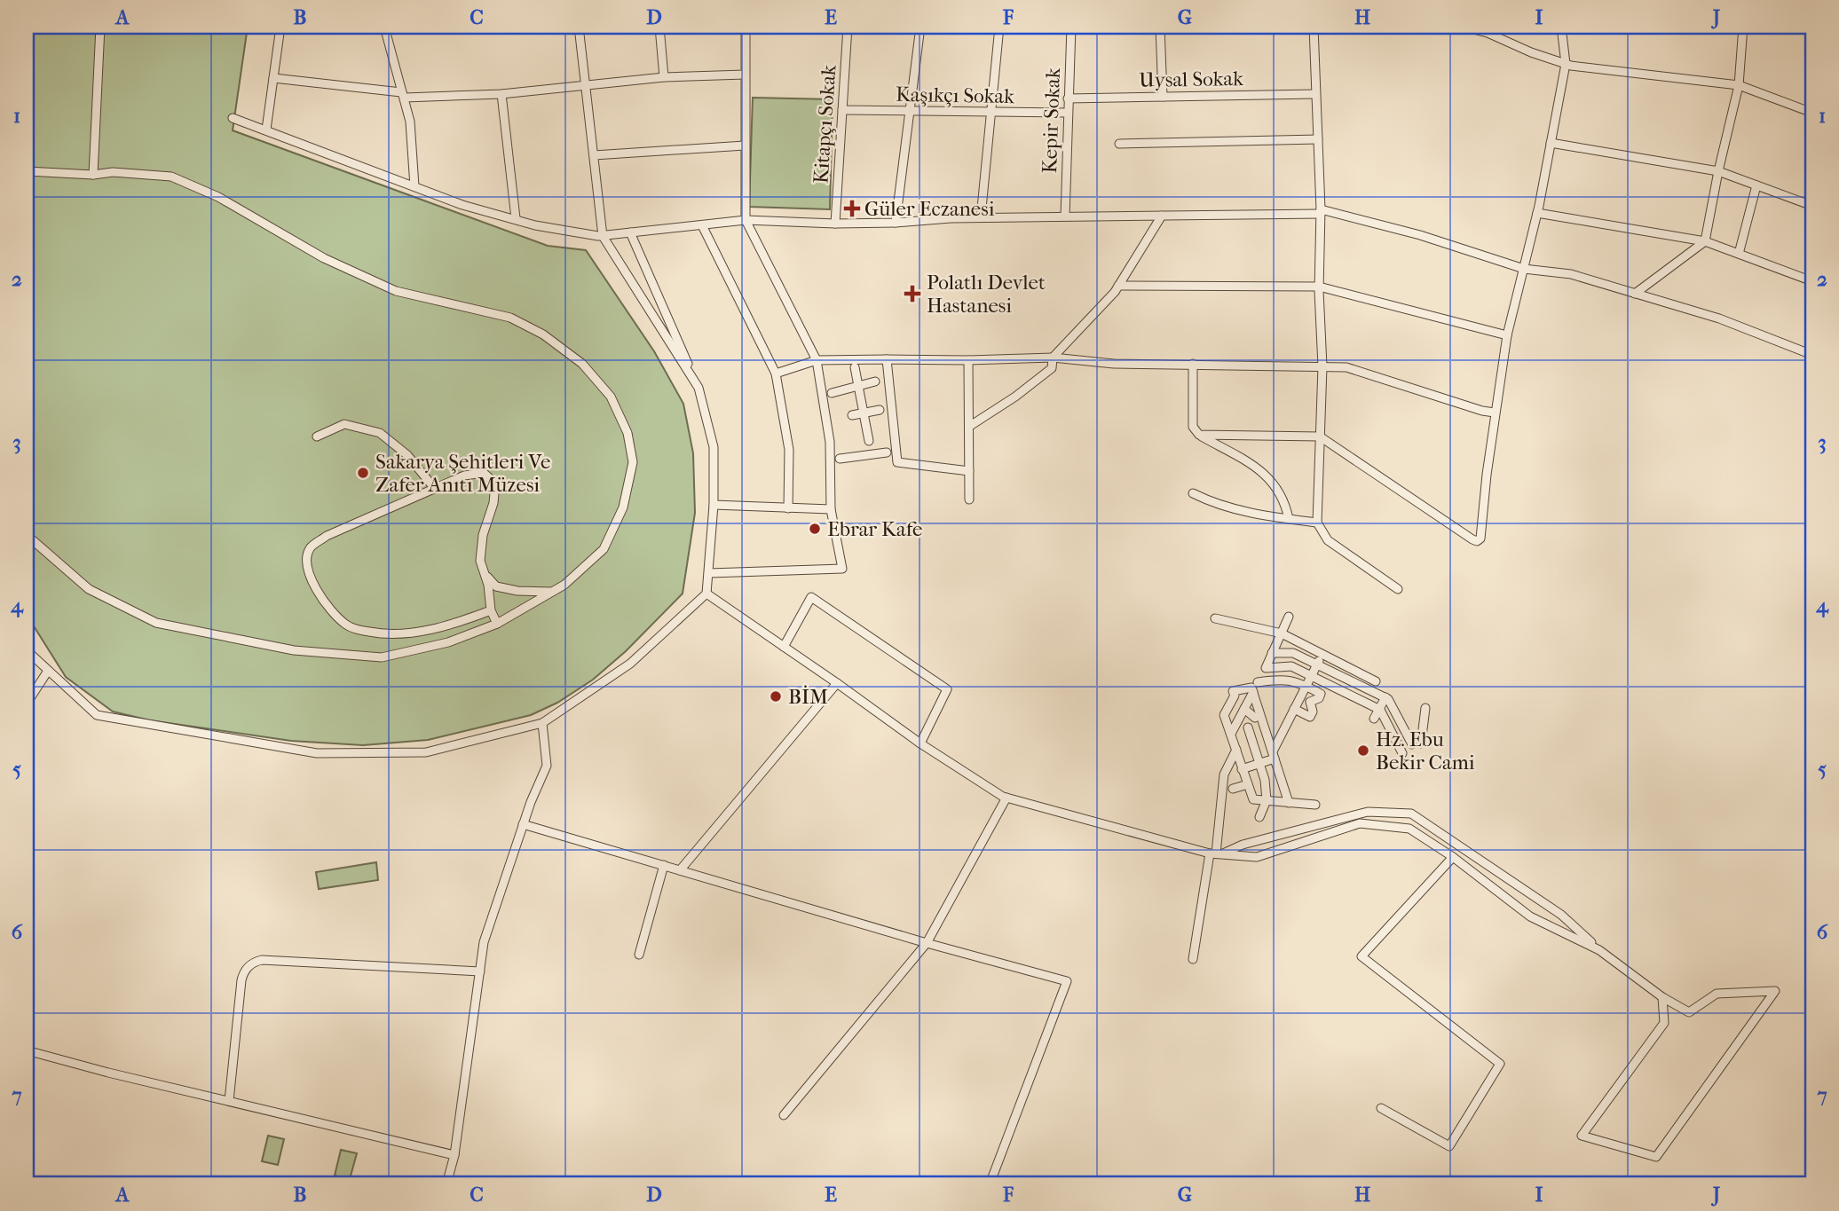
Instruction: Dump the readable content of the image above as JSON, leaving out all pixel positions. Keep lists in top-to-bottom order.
{
  "streets": {
    "street": [
      "Uysal Sokak",
      "Kaşıkçı Sokak",
      "Kepir Sokak",
      "Kitapçı Sokak"
    ]
  },
  "crossings": [
    ["Uysal Sokak", "Kepir Sokak"],
    ["Kaşıkçı Sokak", "Kepir Sokak"],
    ["Kaşıkçı Sokak", "Kitapçı Sokak"]
  ],
  "places": {
    "health": ["Güler Eczanesi", "Polatlı Devlet Hastanesi"],
    "other": [
      "Sakarya Şehitleri Ve Zafer Anıtı Müzesi",
      "Ebrar Kafe",
      "BİM",
      "Hz. Ebu Bekir Cami"
    ]
  },
  "grid": {
    "columns": [
      "A",
      "B",
      "C",
      "D",
      "E",
      "F",
      "G",
      "H",
      "I",
      "J"
    ],
    "rows": [
      "1",
      "2",
      "3",
      "4",
      "5",
      "6",
      "7"
    ]
  }
}
